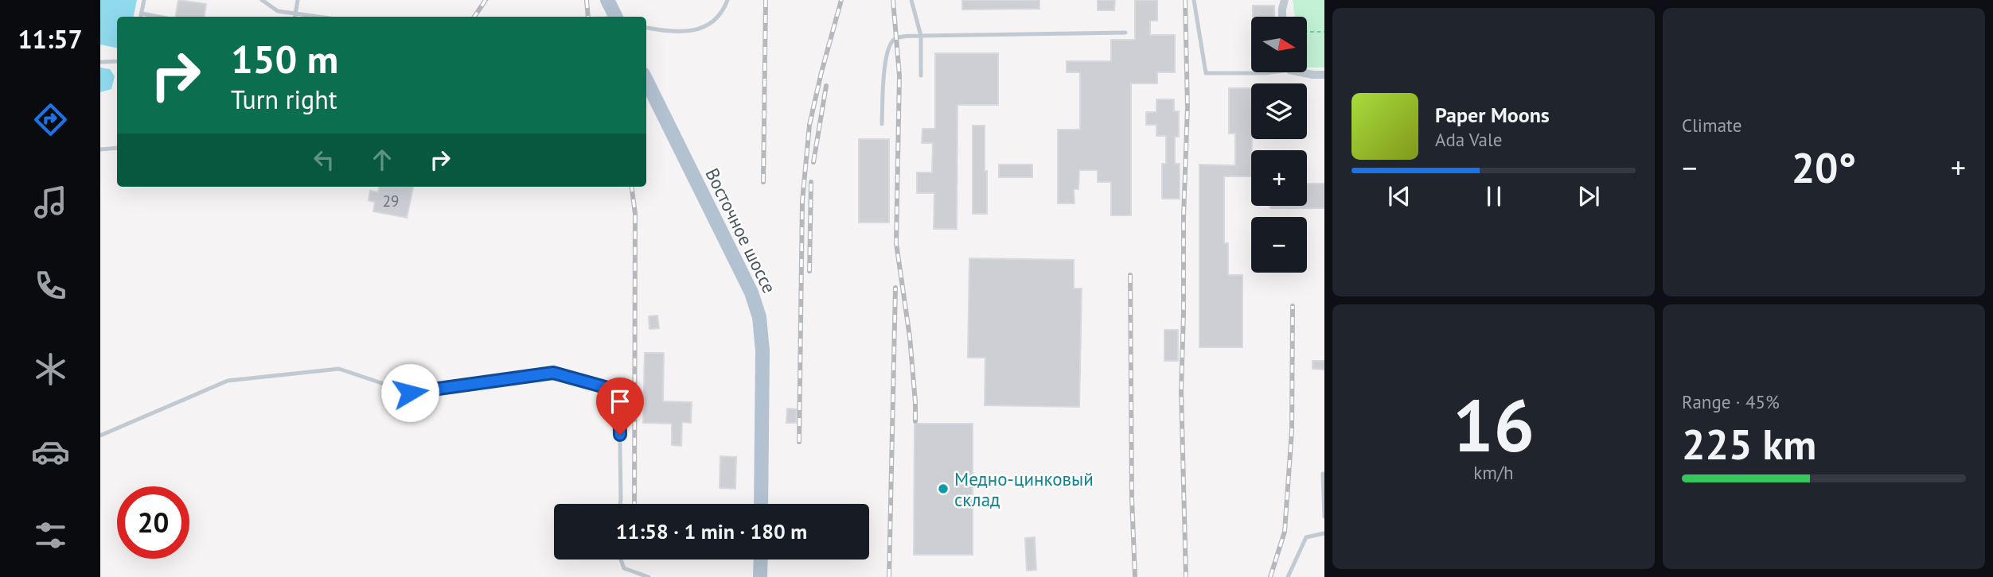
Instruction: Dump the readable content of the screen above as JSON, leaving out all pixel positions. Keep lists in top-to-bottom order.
{
  "streets": {
    "main road": ["Восточное шоссе"]
  },
  "places": ["Медно-цинковый склад"],
  "house_numbers": ["29"],
  "north": "right",
  "page": {
    "tabs": "11:57",
    "tile": [
      "Climate",
      ["16", "km/h"],
      ["Range · 45%", "225 km"]
    ],
    "map_buttons": ["+", "−"],
    "turn": ["150 m", "Turn right"],
    "song": ["Paper Moons", "Ada Vale"],
    "heat": ["−", "20°", "+"],
    "limit": "20",
    "trip": "11:58 · 1 min · 180 m"
  }
}
